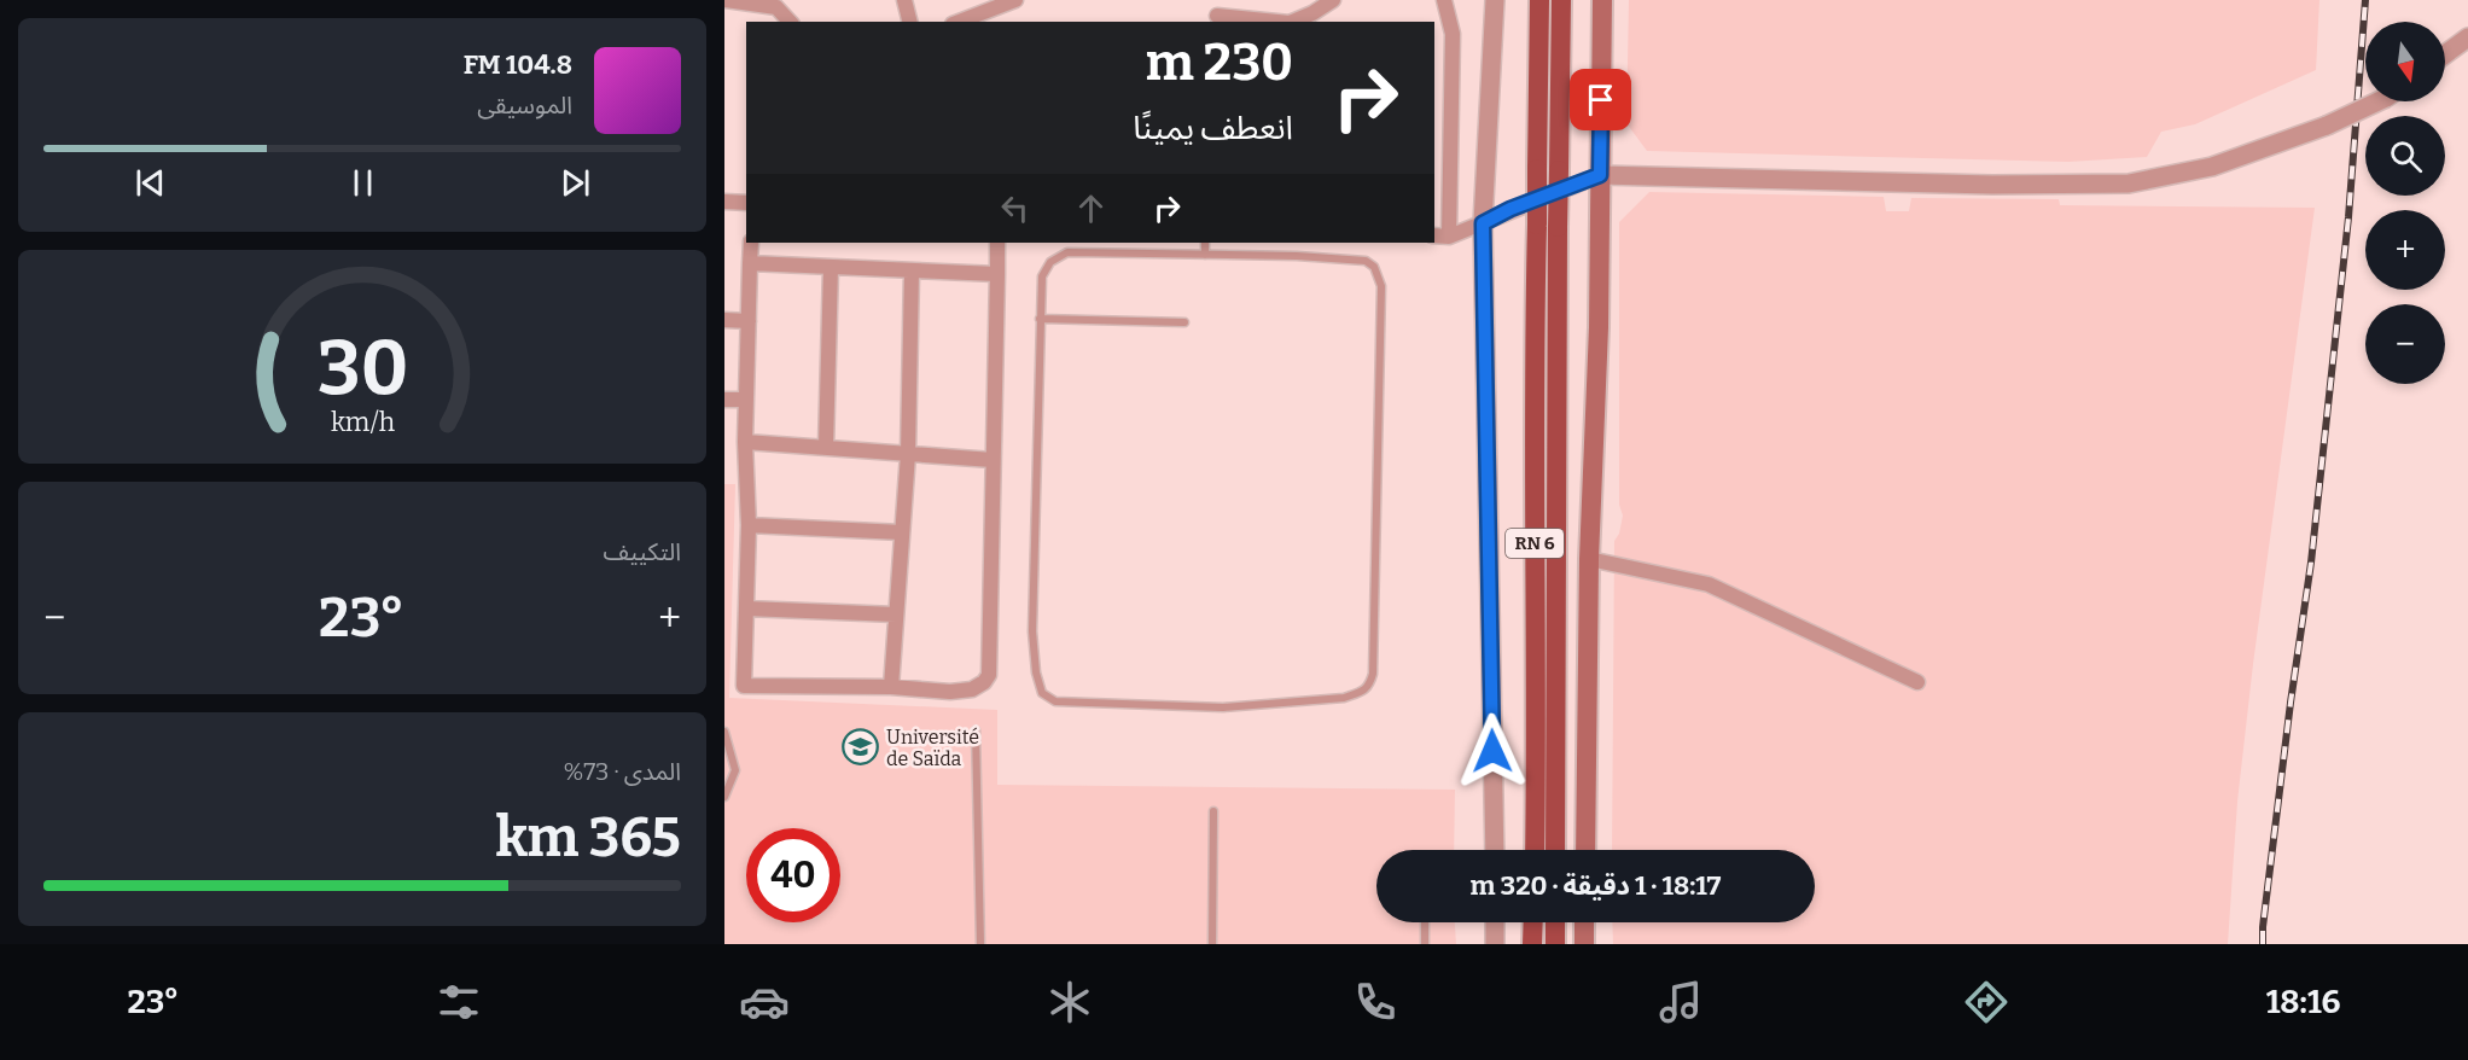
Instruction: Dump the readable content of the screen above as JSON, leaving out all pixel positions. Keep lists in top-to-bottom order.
{
  "streets": {
    "main road": ["RN 6"]
  },
  "places": {
    "school or university": ["Université de Saïda"]
  },
  "north": "bottom",
  "page": {
    "map_buttons": ["+", "−"],
    "turn": ["230 m", "انعطف يمينًا"],
    "song": ["104.8 FM", "الموسيقى"],
    "tile": [
      "التكييف",
      ["المدى · 73%", "365 km"]
    ],
    "heat": ["−", "23°", "+"],
    "limit": "40",
    "trip": "18:17 · 1 دقيقة · 320 m",
    "tabs": ["18:16", "23°"],
    "gauge": ["30", "km/h"]
  }
}
